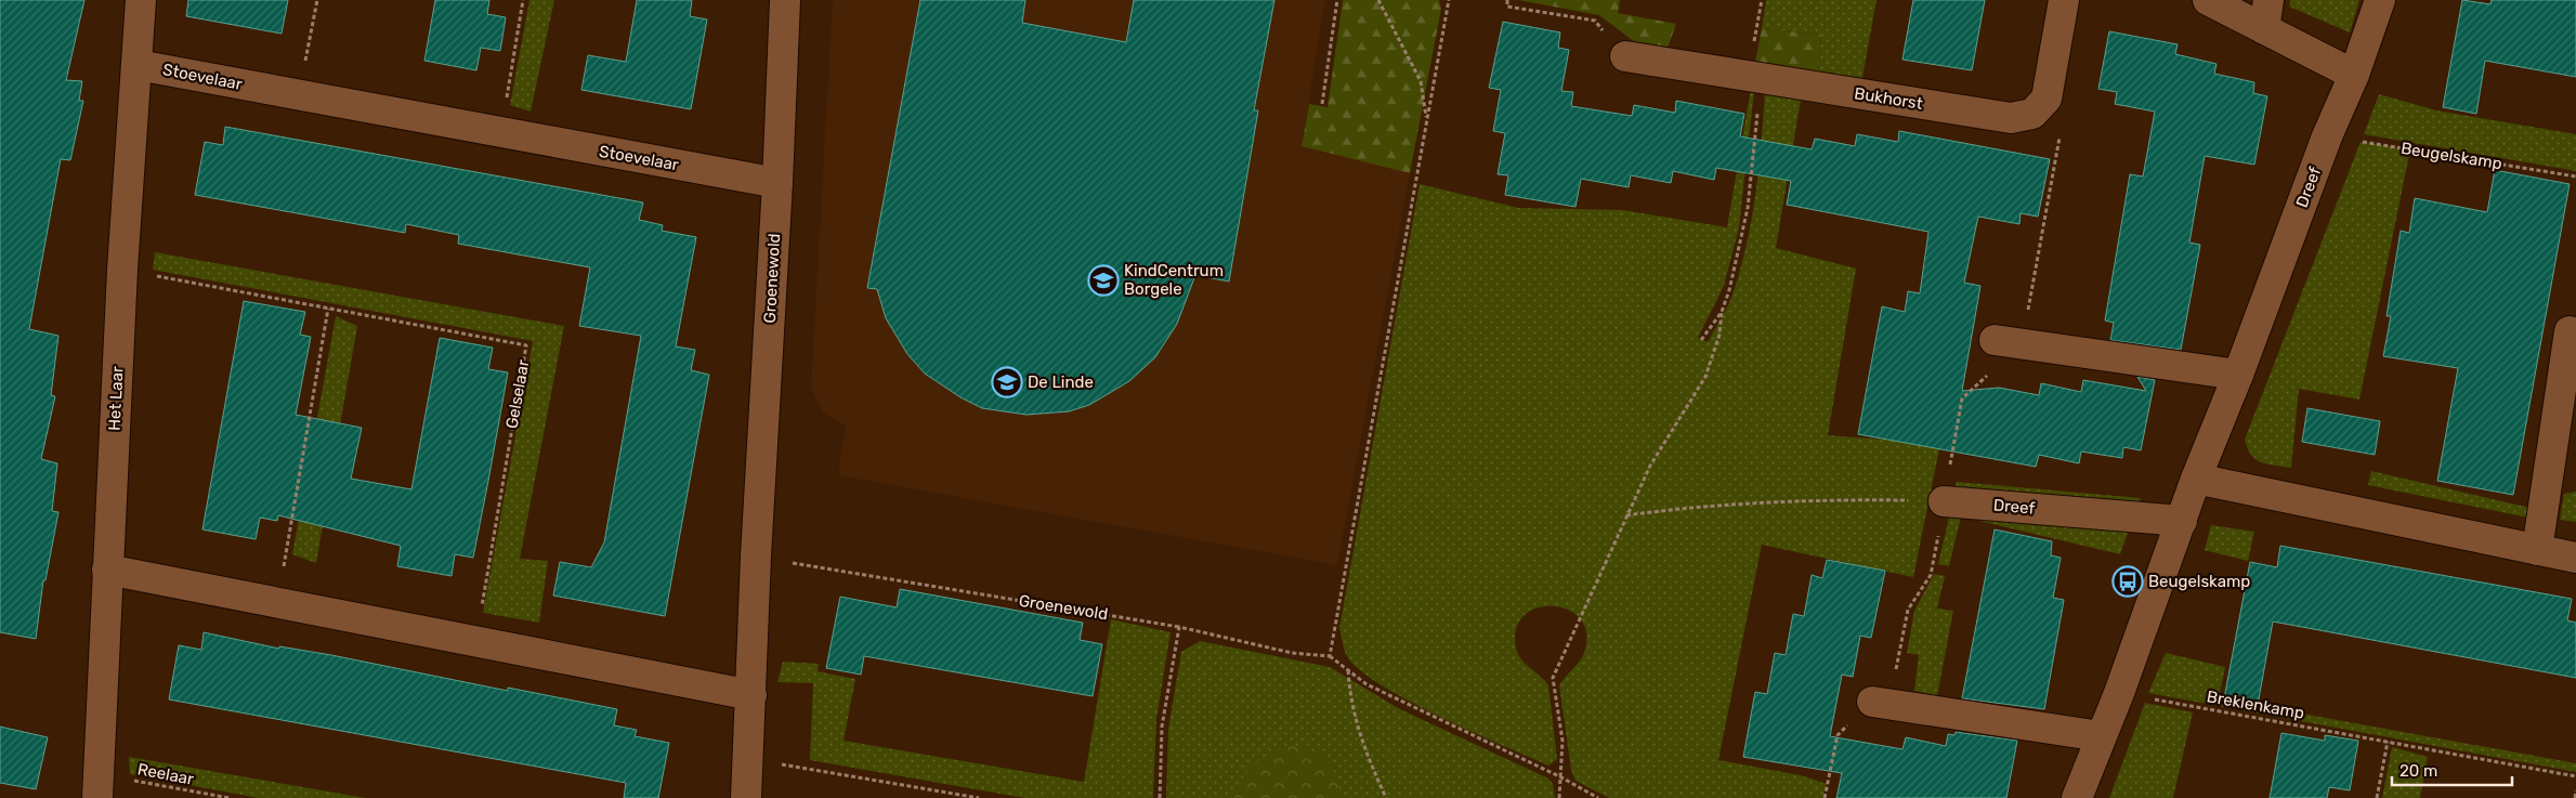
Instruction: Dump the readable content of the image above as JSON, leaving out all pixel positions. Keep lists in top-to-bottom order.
{
  "streets": {
    "street": [
      "Stoevelaar",
      "Bukhorst",
      "Dreef",
      "Groenewold",
      "Het Laar"
    ],
    "path": [
      "Beugelskamp",
      "Gelselaar",
      "Breklenkamp",
      "Reelaar"
    ]
  },
  "crossings": [
    ["Stoevelaar", "Groenewold"],
    ["Stoevelaar", "Het Laar"],
    ["Beugelskamp", "Dreef"],
    ["Dreef", "Breklenkamp"],
    ["Gelselaar", "Het Laar"],
    ["Het Laar", "Reelaar"]
  ],
  "places": {
    "school or university": ["KindCentrum Borgele", "De Linde"],
    "bus stop": ["Beugelskamp"]
  },
  "scale_bar": "20 m"
}
